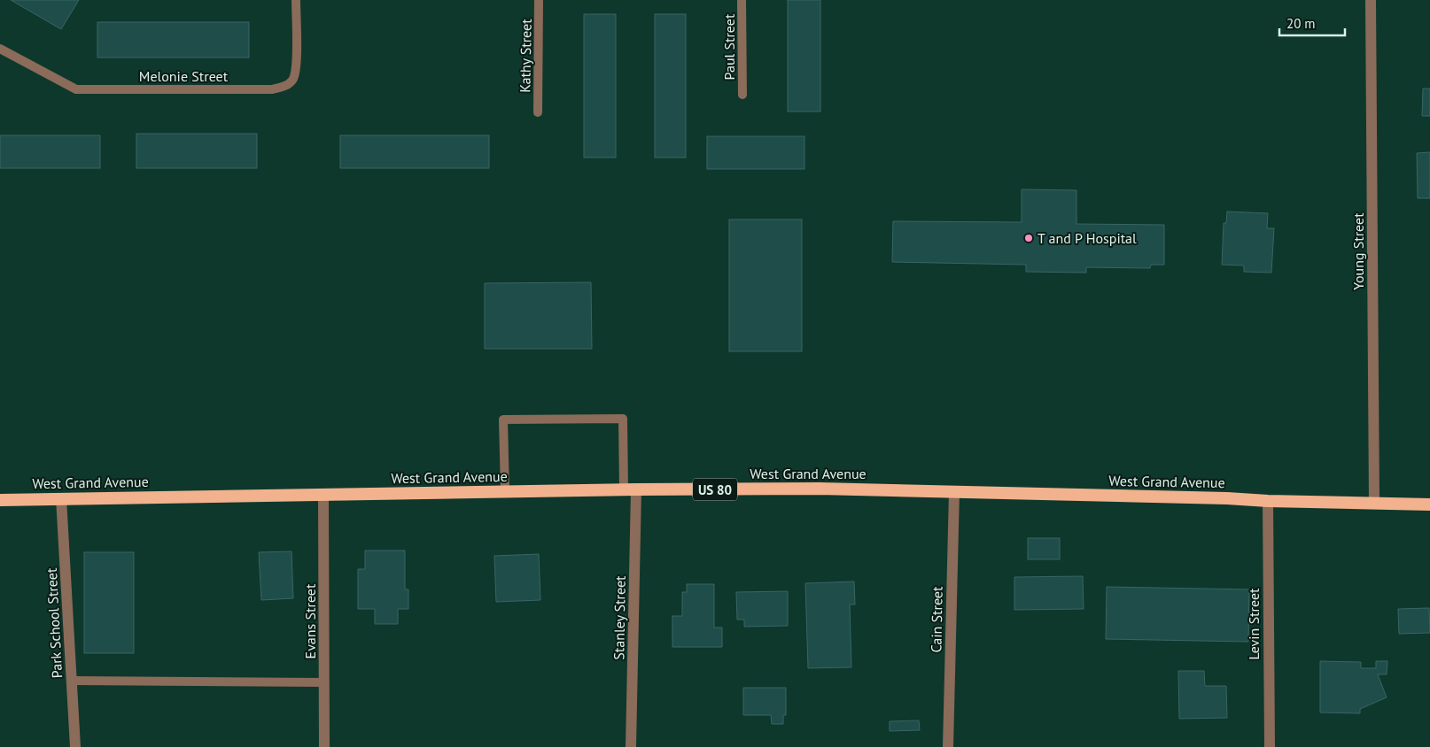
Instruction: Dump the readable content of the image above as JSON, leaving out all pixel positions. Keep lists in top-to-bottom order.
{
  "streets": {
    "highway": ["West Grand Avenue", "US 80"],
    "street": [
      "Young Street",
      "Stanley Street",
      "Cain Street",
      "Evans Street",
      "Park School Street",
      "Levin Street"
    ],
    "lane": ["Paul Street", "Kathy Street", "Melonie Street"]
  },
  "crossings": [
    ["Young Street", "West Grand Avenue"],
    ["West Grand Avenue", "Stanley Street"],
    ["West Grand Avenue", "Cain Street"],
    ["West Grand Avenue", "Evans Street"],
    ["West Grand Avenue", "Park School Street"],
    ["West Grand Avenue", "Levin Street"]
  ],
  "places": ["T and P Hospital"],
  "scale_bar": "20 m"
}
